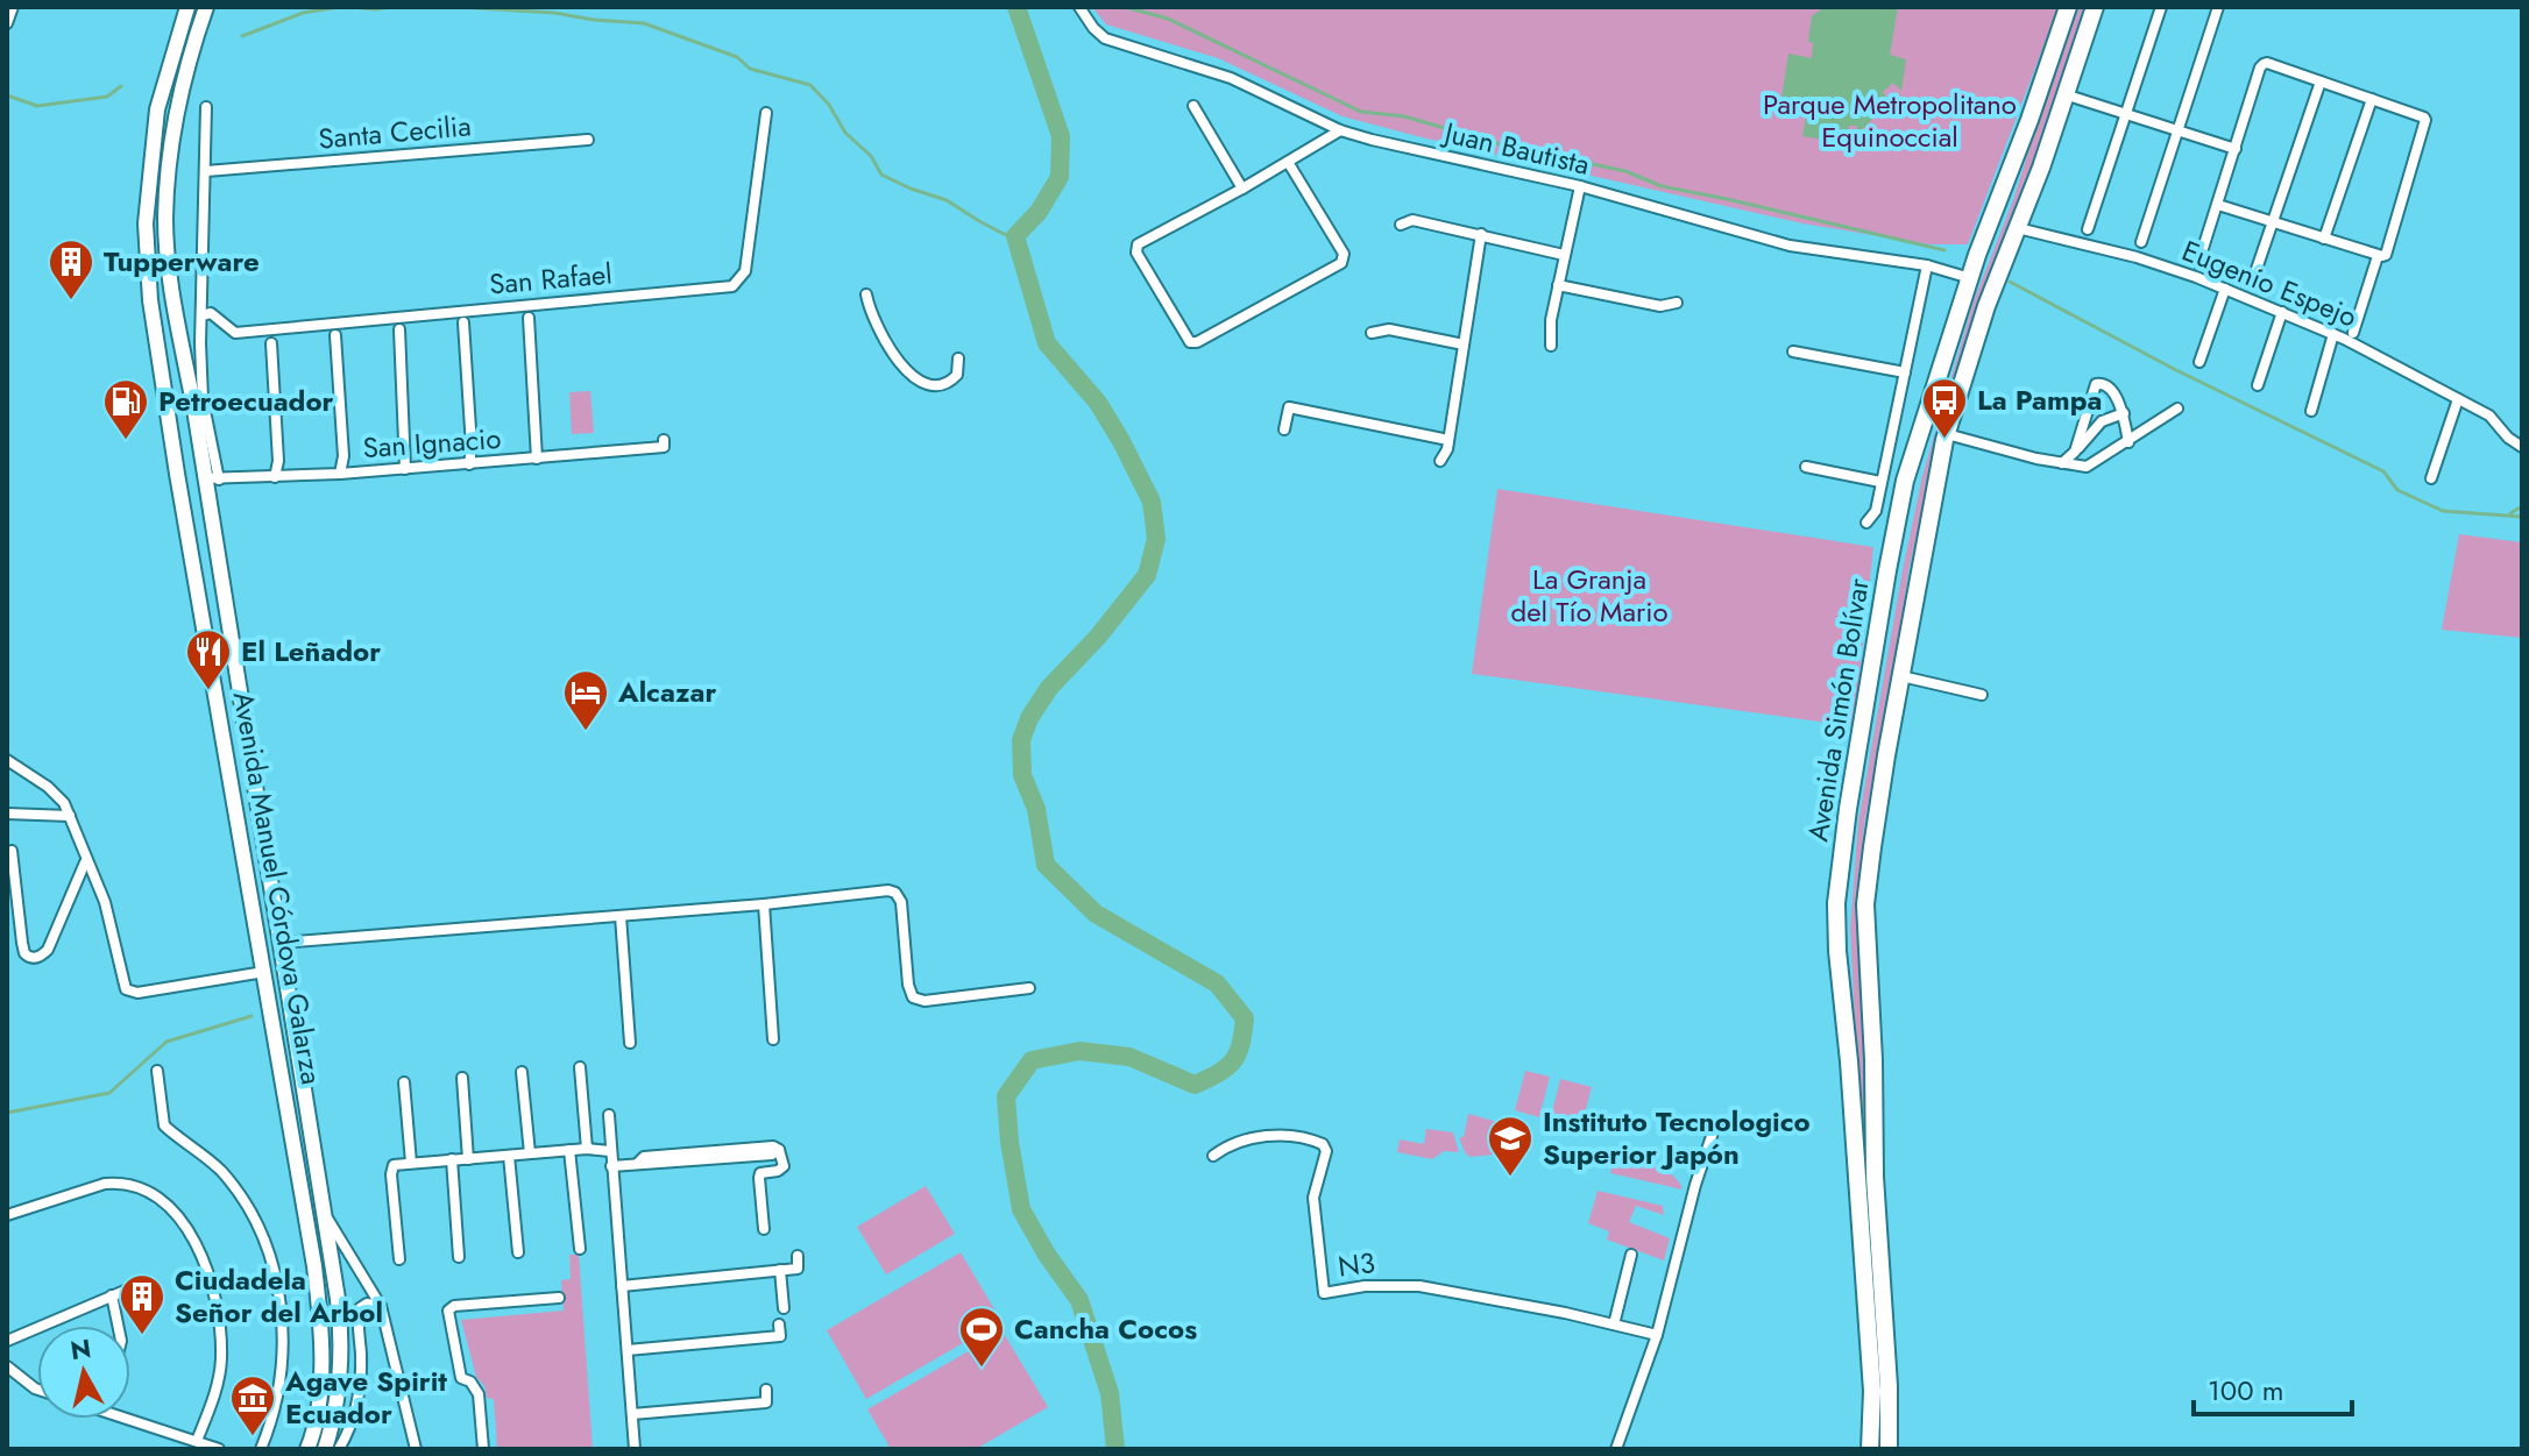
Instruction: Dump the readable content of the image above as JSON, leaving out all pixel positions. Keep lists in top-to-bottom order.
{
  "streets": {
    "highway": ["Avenida Simón Bolívar"],
    "main road": ["Avenida Manuel Córdova Galarza"],
    "street": [
      "Santa Cecilia",
      "Juan Bautista",
      "San Rafael",
      "Eugenio Espejo",
      "San Ignacio",
      "N3"
    ]
  },
  "crossings": [
    ["Juan Bautista", "Avenida Simón Bolívar"],
    ["Eugenio Espejo", "Avenida Simón Bolívar"],
    ["San Ignacio", "Avenida Manuel Córdova Galarza"]
  ],
  "parks": ["Parque Metropolitano Equinoccial", "La Granja del Tío Mario"],
  "places": {
    "building": ["Tupperware", "Ciudadela Señor del Arbol"],
    "bus stop": ["La Pampa"],
    "fuel station": ["Petroecuador"],
    "restaurant": ["El Leñador"],
    "hotel": ["Alcazar"],
    "school or university": ["Instituto Tecnologico Superior Japón"],
    "sports": ["Cancha Cocos"],
    "museum": ["Agave Spirit Ecuador"]
  },
  "scale_bar": "100 m",
  "north": "top"
}
